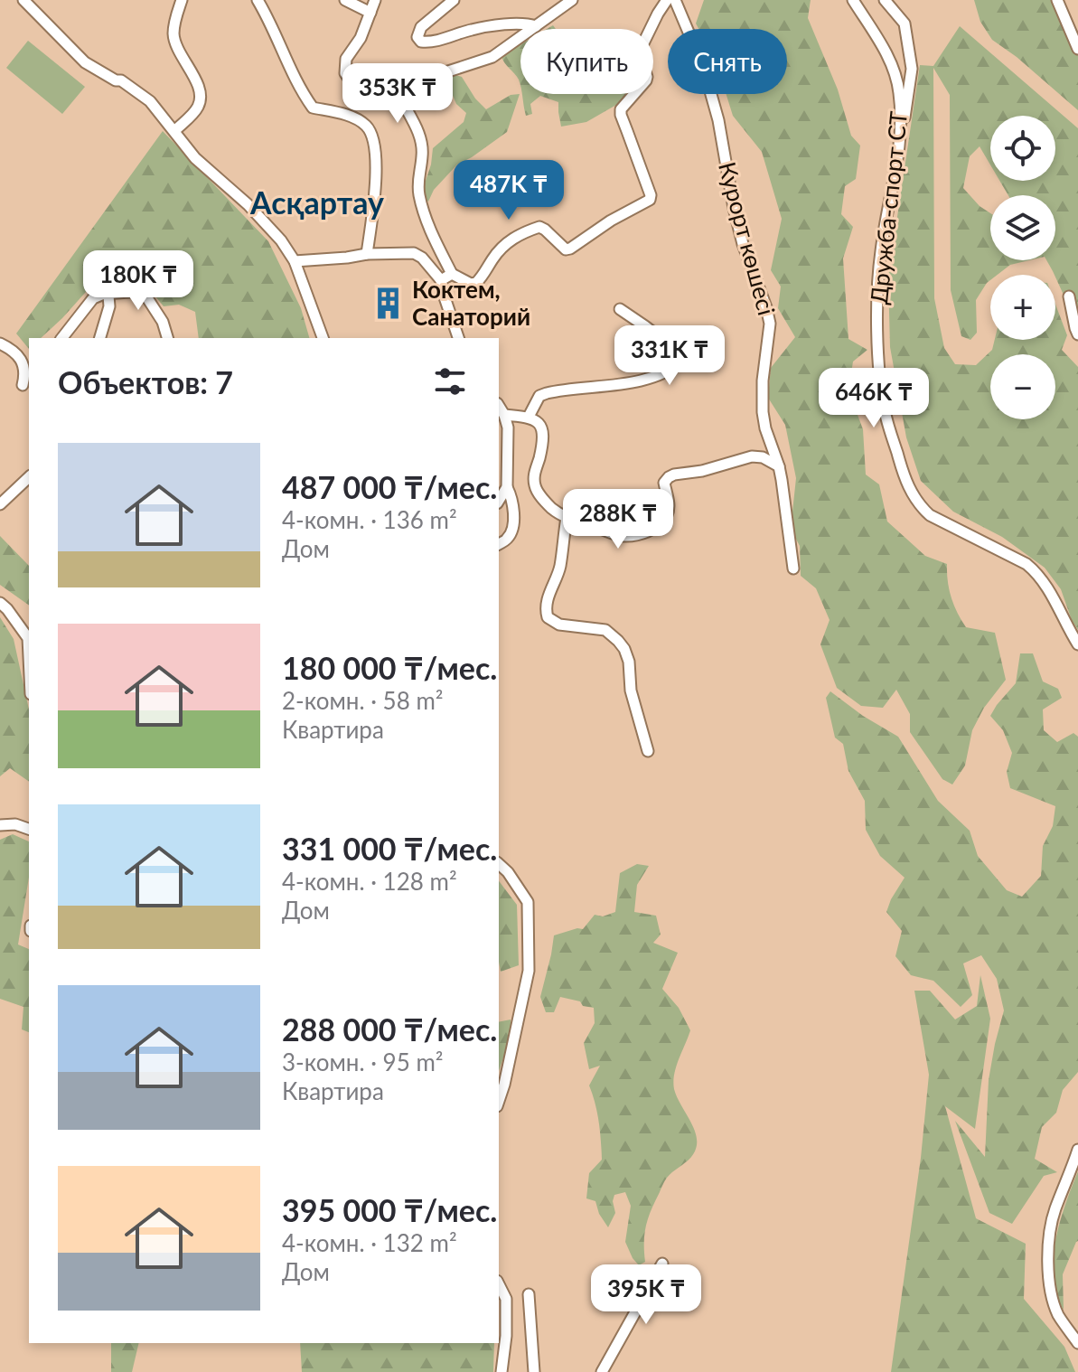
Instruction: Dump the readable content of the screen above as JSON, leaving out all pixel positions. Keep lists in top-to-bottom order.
{
  "streets": {
    "street": ["Дружба-спорт СТ", "Курорт көшесі"]
  },
  "districts": ["Асқартау"],
  "places": {
    "building": ["Коктем, Санаторий"]
  },
  "page": {
    "chip": ["Купить", "Снять"],
    "price": [
      "353K ₸",
      "487K ₸",
      "180K ₸",
      "331K ₸",
      "646K ₸",
      "288K ₸",
      "395K ₸"
    ],
    "map_buttons": ["+", "−"],
    "heading": "Объектов: 7",
    "list": [
      {
        "name": "487 000 ₸/мес.",
        "note": "4-комн. · 136 m² · Дом"
      },
      {
        "name": "180 000 ₸/мес.",
        "note": "2-комн. · 58 m² · Квартира"
      },
      {
        "name": "331 000 ₸/мес.",
        "note": "4-комн. · 128 m² · Дом"
      },
      {
        "name": "288 000 ₸/мес.",
        "note": "3-комн. · 95 m² · Квартира"
      },
      {
        "name": "395 000 ₸/мес.",
        "note": "4-комн. · 132 m² · Дом"
      }
    ]
  }
}
